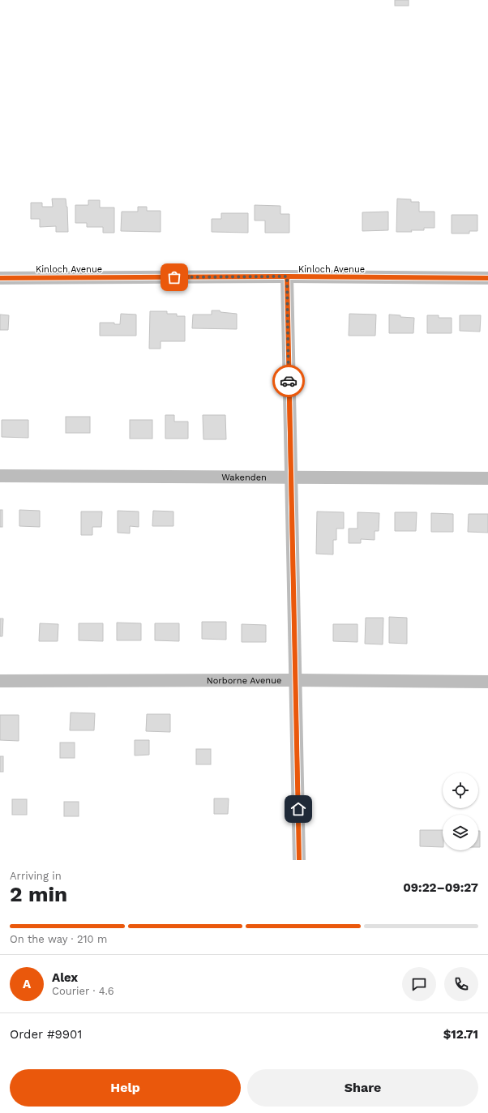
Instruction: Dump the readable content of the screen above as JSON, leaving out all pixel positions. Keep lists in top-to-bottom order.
{
  "streets": {
    "street": ["Kinloch Avenue", "Wakenden", "Norborne Avenue"]
  },
  "page": {
    "heading": ["2 min", "Arriving in", "09:22–09:27"],
    "panel": [
      "Alex",
      "Courier · 4.6",
      "Order #9901",
      "$12.71"
    ],
    "bar": "On the way · 210 m",
    "round": "A",
    "buttons": ["Help", "Share"]
  }
}
